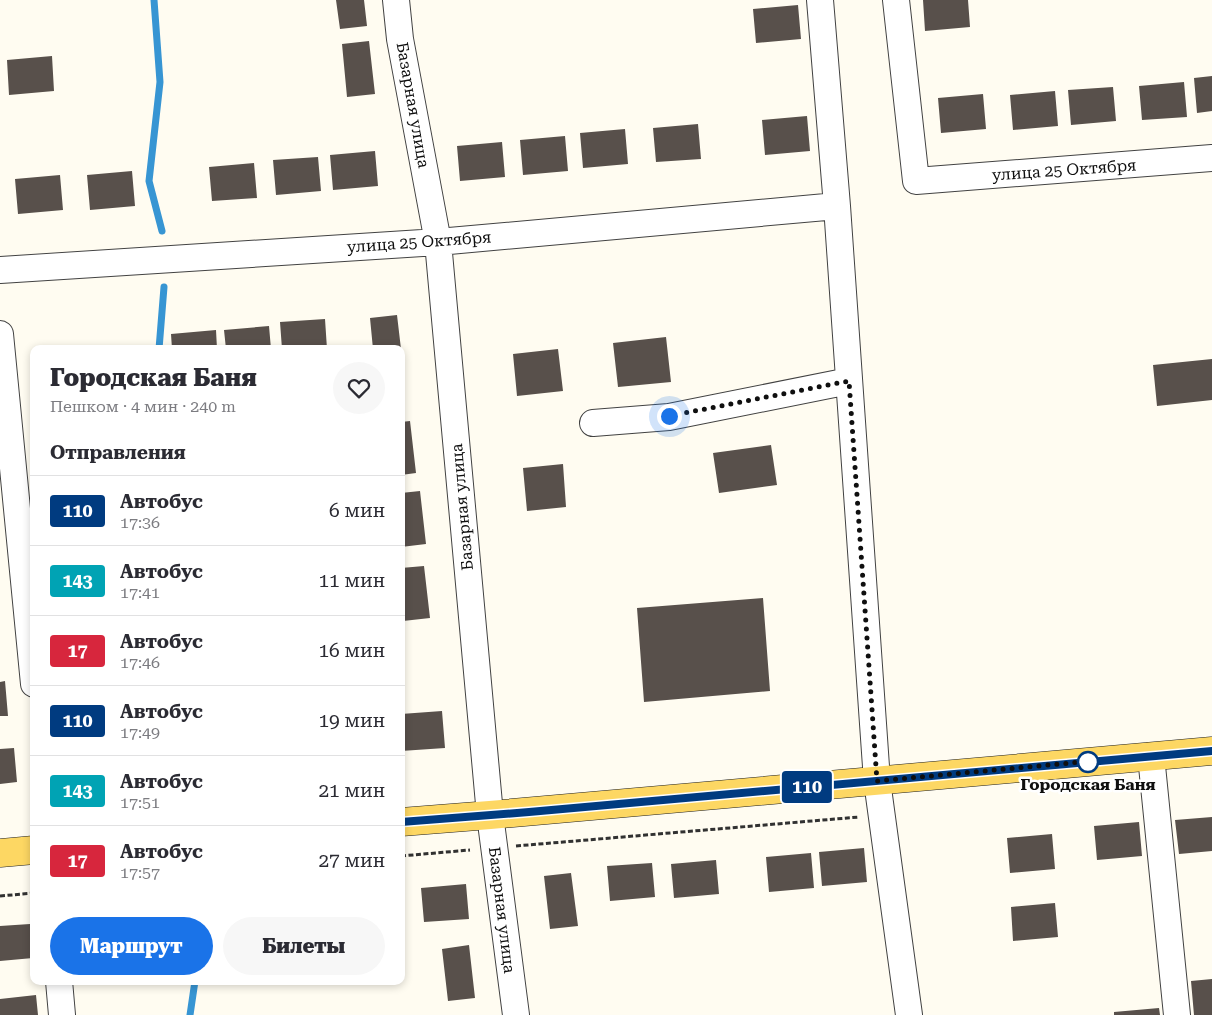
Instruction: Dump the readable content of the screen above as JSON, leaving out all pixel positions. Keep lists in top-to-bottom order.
{
  "streets": {
    "street": ["Базарная улица", "улица 25 Октября"]
  },
  "crossings": [
    ["Базарная улица", "улица 25 Октября"]
  ],
  "places": ["Городская Баня"],
  "lines": ["bus line 110"],
  "page": {
    "on_map": "110",
    "heading": [
      ["Городская Баня", "Пешком · 4 мин · 240 m"],
      "Отправления"
    ],
    "list": [
      {
        "mark": "110",
        "name": "Автобус",
        "note": "17:36",
        "value": "6 мин"
      },
      {
        "mark": "143",
        "name": "Автобус",
        "note": "17:41",
        "value": "11 мин"
      },
      {
        "mark": "17",
        "name": "Автобус",
        "note": "17:46",
        "value": "16 мин"
      },
      {
        "mark": "110",
        "name": "Автобус",
        "note": "17:49",
        "value": "19 мин"
      },
      {
        "mark": "143",
        "name": "Автобус",
        "note": "17:51",
        "value": "21 мин"
      },
      {
        "mark": "17",
        "name": "Автобус",
        "note": "17:57",
        "value": "27 мин"
      }
    ],
    "buttons": ["Маршрут", "Билеты"]
  }
}
